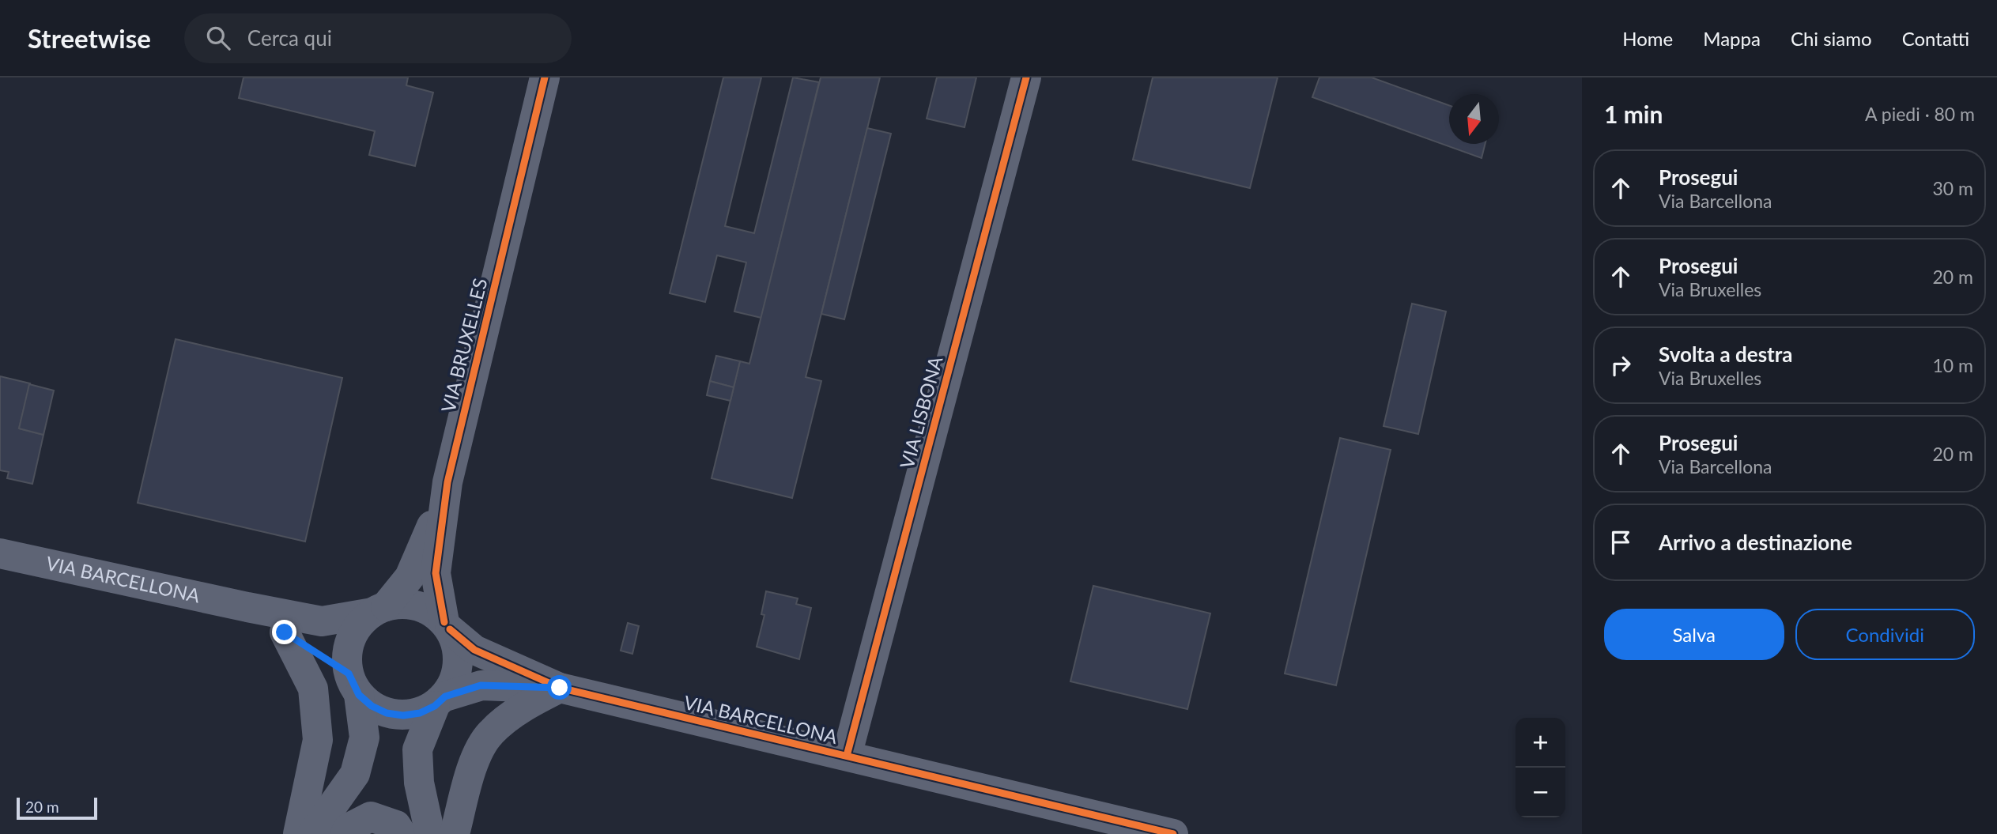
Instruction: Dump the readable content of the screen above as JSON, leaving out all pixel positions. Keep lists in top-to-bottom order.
{
  "streets": {
    "street": ["VIA BRUXELLES", "VIA LISBONA", "VIA BARCELLONA"]
  },
  "crossings": [
    ["VIA BRUXELLES", "VIA BARCELLONA"],
    ["VIA LISBONA", "VIA BARCELLONA"]
  ],
  "scale_bar": "20 m",
  "north": "bottom",
  "page": {
    "header": "Streetwise",
    "search": "Cerca qui",
    "nav": [
      "Home",
      "Mappa",
      "Chi siamo",
      "Contatti"
    ],
    "heading": ["1 min", "A piedi · 80 m"],
    "list": [
      ["Prosegui", "Via Barcellona", "30 m"],
      ["Prosegui", "Via Bruxelles", "20 m"],
      ["Svolta a destra", "Via Bruxelles", "10 m"],
      ["Prosegui", "Via Barcellona", "20 m"],
      "Arrivo a destinazione"
    ],
    "buttons": ["Salva", "Condividi"],
    "map_buttons": ["+", "−"],
    "scale": "20 m"
  }
}
